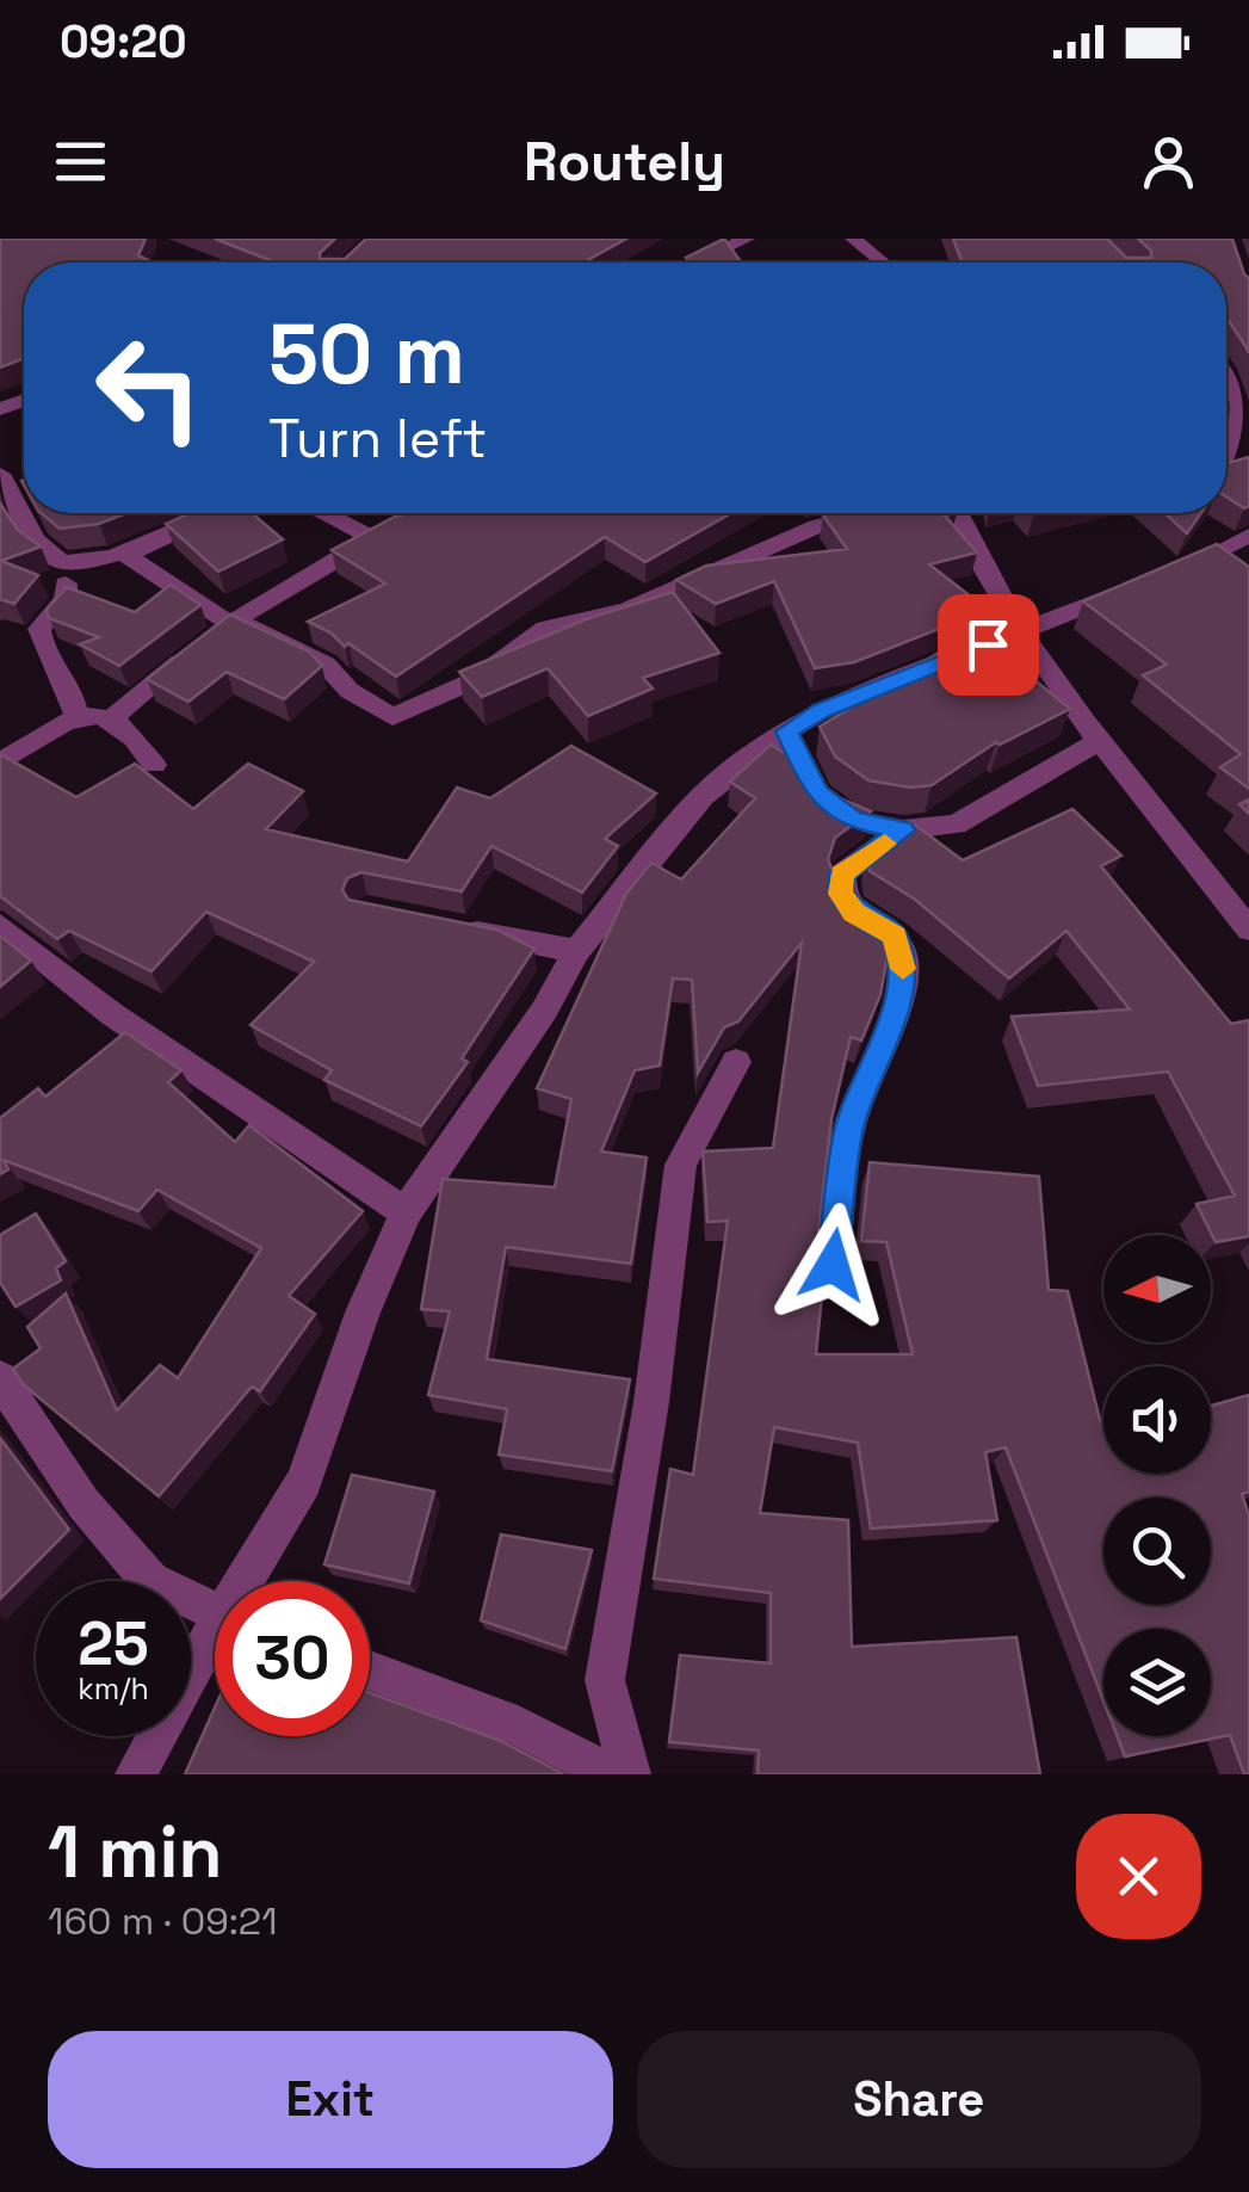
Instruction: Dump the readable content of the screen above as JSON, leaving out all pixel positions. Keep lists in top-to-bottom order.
{
  "north": "left",
  "page": {
    "status": "09:20",
    "header": "Routely",
    "turn": ["50 m", "Turn left"],
    "speed": "25 km/h",
    "limit": "30",
    "heading": ["1 min", "160 m · 09:21"],
    "buttons": ["Exit", "Share"]
  }
}
